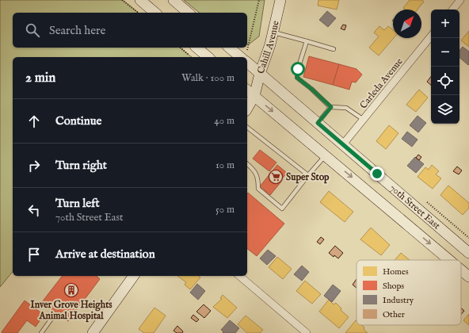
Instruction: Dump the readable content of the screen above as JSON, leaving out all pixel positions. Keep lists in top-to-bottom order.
{
  "streets": {
    "main road": ["Cahill Avenue", "70th Street East"],
    "street": ["Carleda Avenue"]
  },
  "crossings": [
    ["Cahill Avenue", "70th Street East"],
    ["Carleda Avenue", "70th Street East"]
  ],
  "places": {
    "supermarket": ["Super Stop"],
    "building": ["Inver Grove Heights Animal Hospital"]
  },
  "legend": [
    "Homes",
    "Shops",
    "Industry",
    "Other"
  ],
  "north": "top right",
  "page": {
    "map_buttons": ["+", "−"],
    "search": "Search here",
    "heading": ["2 min", "Walk · 100 m"],
    "list": [
      ["Continue", "40 m"],
      ["Turn right", "10 m"],
      ["Turn left", "70th Street East", "50 m"],
      "Arrive at destination"
    ]
  }
}
